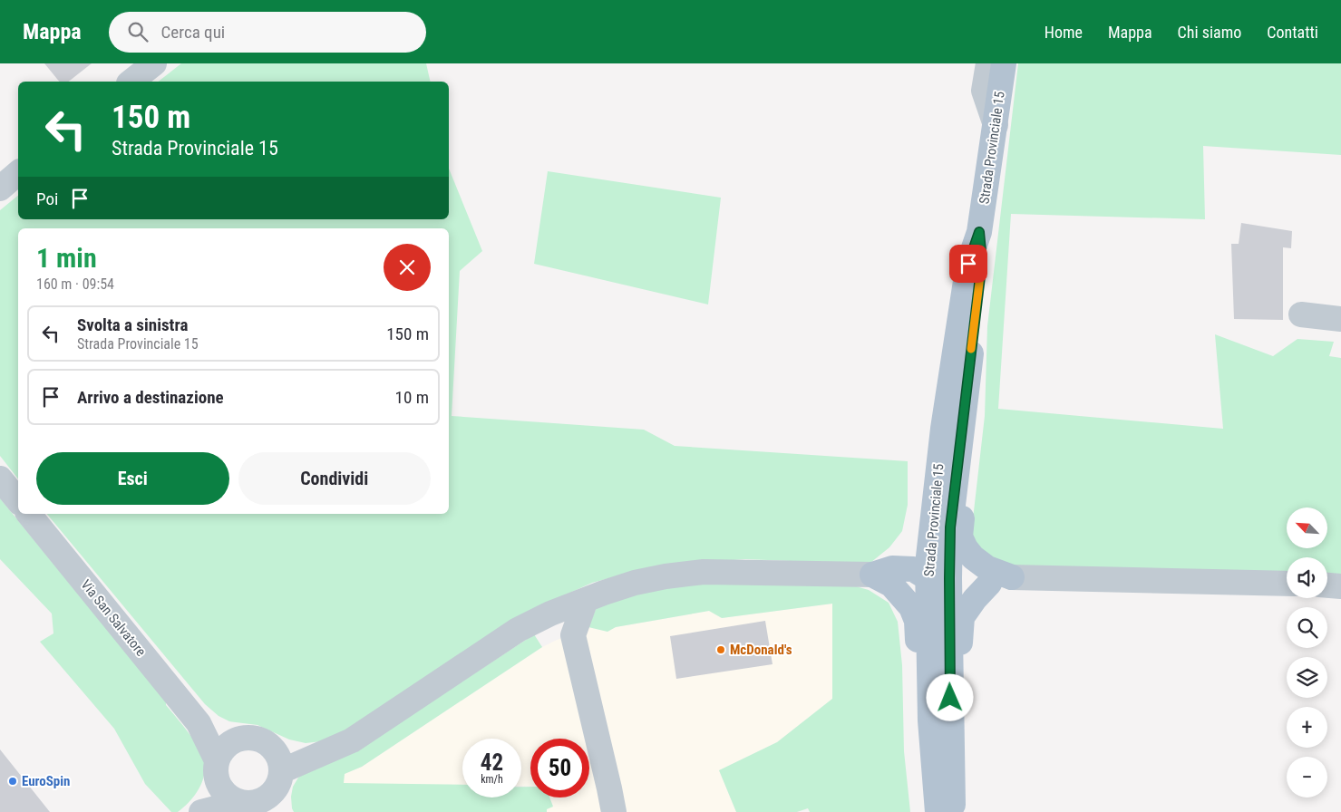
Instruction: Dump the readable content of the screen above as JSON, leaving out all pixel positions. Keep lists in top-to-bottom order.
{
  "streets": {
    "main road": ["Strada Provinciale 15"],
    "street": ["Via San Salvatore"]
  },
  "places": ["McDonald's", "EuroSpin"],
  "north": "top left",
  "page": {
    "header": "Mappa",
    "search": "Cerca qui",
    "nav": [
      "Home",
      "Mappa",
      "Chi siamo",
      "Contatti"
    ],
    "turn": ["150 m", "Strada Provinciale 15"],
    "then": "Poi",
    "heading": ["1 min", "160 m · 09:54"],
    "list": [
      {
        "name": "Svolta a sinistra",
        "note": "Strada Provinciale 15",
        "value": "150 m"
      },
      {
        "name": "Arrivo a destinazione",
        "value": "10 m"
      }
    ],
    "buttons": ["Esci", "Condividi"],
    "map_buttons": ["+", "−"],
    "speed": "42 km/h",
    "limit": "50"
  }
}
